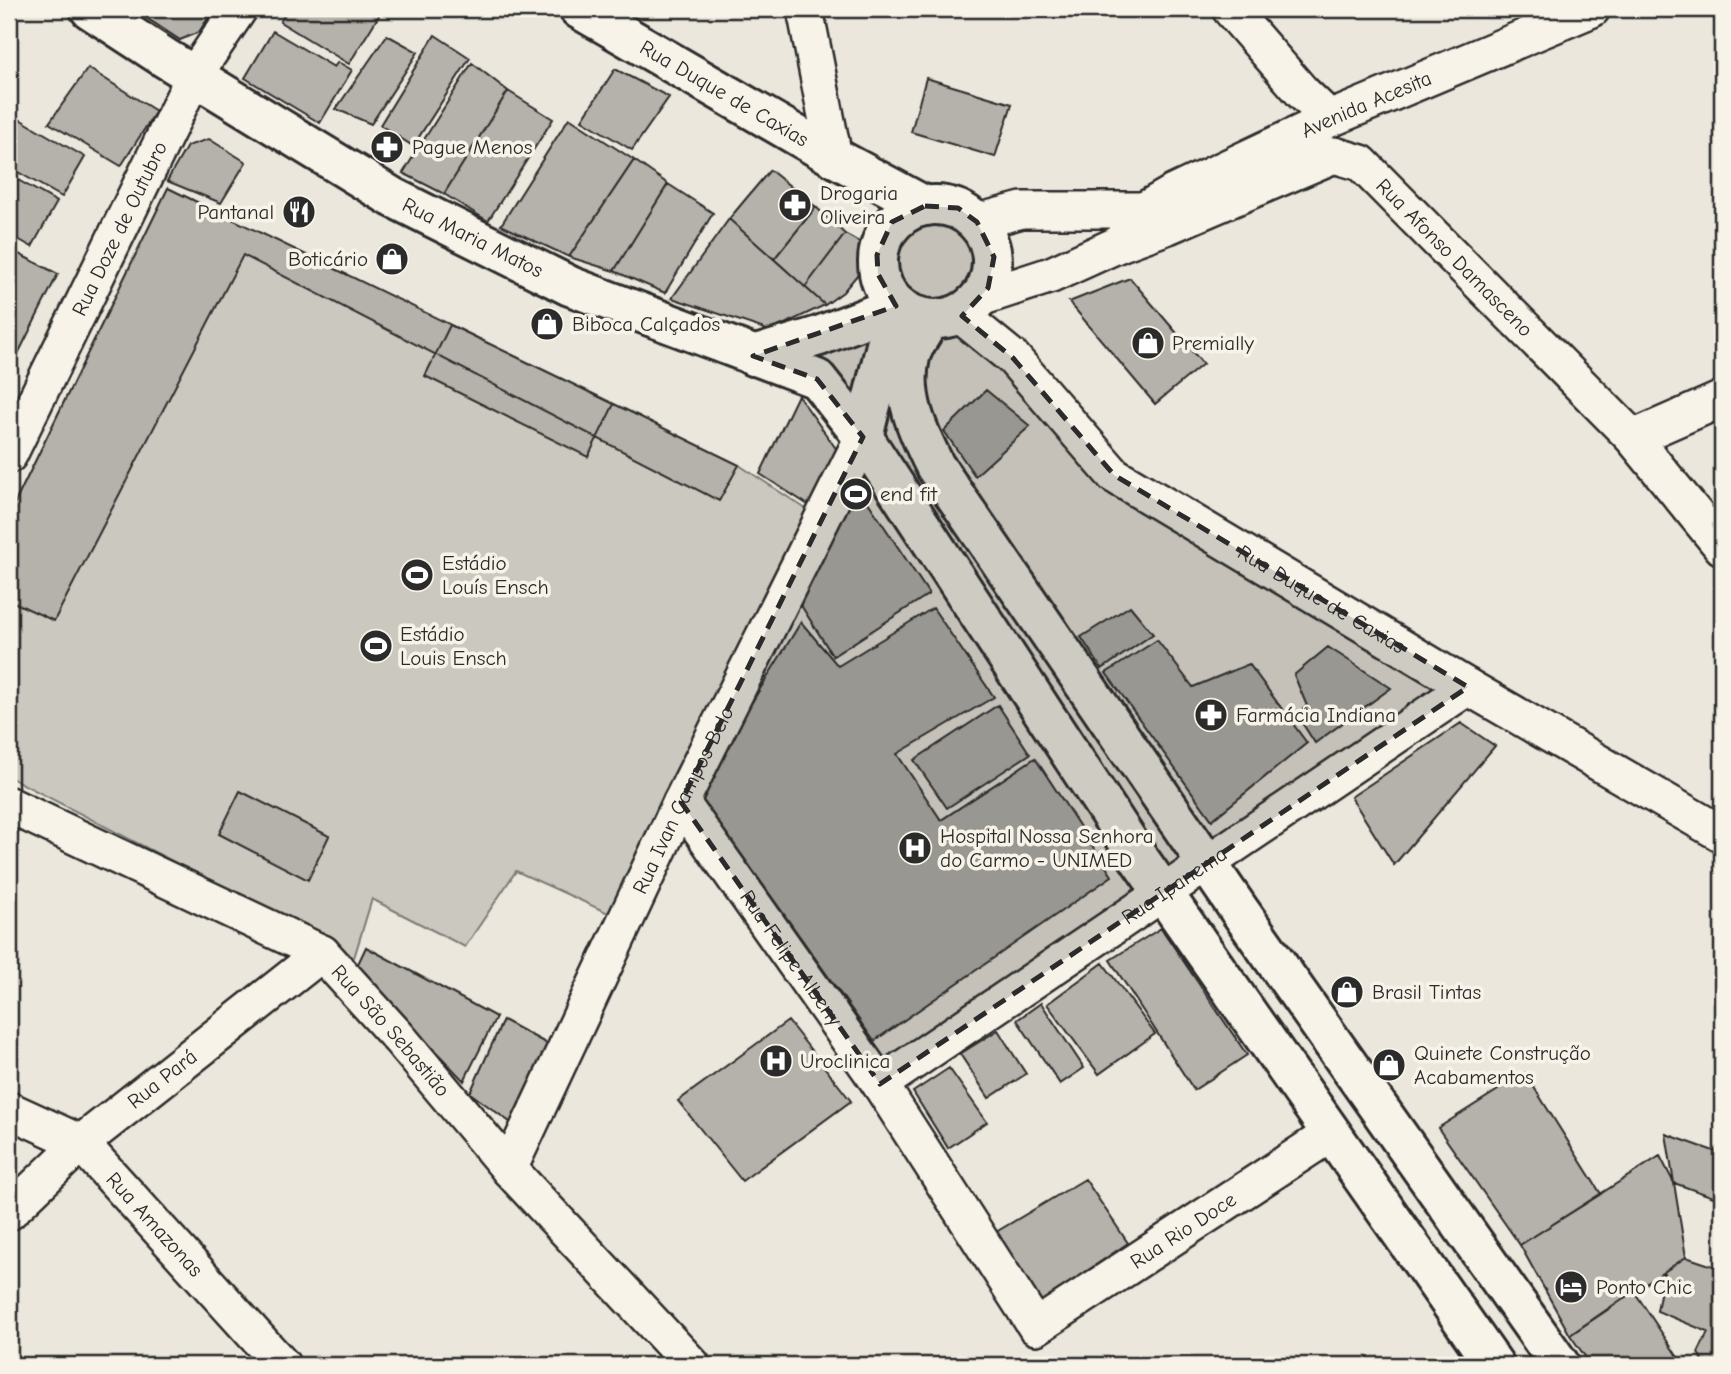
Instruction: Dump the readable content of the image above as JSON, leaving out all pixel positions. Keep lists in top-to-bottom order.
{
  "streets": {
    "main road": ["Rua Duque de Caxias", "Rua Maria Matos"],
    "street": [
      "Avenida Acesita",
      "Rua Doze de Outubro",
      "Rua Afonso Damasceno",
      "Rua Ivan Campos Belo",
      "Rua Ipanema",
      "Rua Felipe Albeny",
      "Rua São Sebastião",
      "Rua Pará",
      "Rua Amazonas",
      "Rua Rio Doce"
    ]
  },
  "crossings": [
    ["Rua Duque de Caxias", "Avenida Acesita"],
    ["Rua Duque de Caxias", "Rua Ipanema"],
    ["Avenida Acesita", "Rua Afonso Damasceno"],
    ["Rua Doze de Outubro", "Rua Maria Matos"],
    ["Rua Maria Matos", "Rua Ivan Campos Belo"],
    ["Rua Maria Matos", "Rua Ipanema"],
    ["Rua Maria Matos", "Rua Rio Doce"],
    ["Rua Ivan Campos Belo", "Rua Felipe Albeny"],
    ["Rua Ivan Campos Belo", "Rua São Sebastião"],
    ["Rua Ipanema", "Rua Felipe Albeny"],
    ["Rua Felipe Albeny", "Rua Rio Doce"],
    ["Rua São Sebastião", "Rua Pará"],
    ["Rua Pará", "Rua Amazonas"]
  ],
  "places": {
    "pharmacy": ["Pague Menos", "Drogaria Oliveira", "Farmácia Indiana"],
    "restaurant": ["Pantanal"],
    "shop": [
      "Boticário",
      "Biboca Calçados",
      "Premially",
      "Brasil Tintas",
      "Quinete Construção Acabamentos"
    ],
    "sports": ["end fit", "Estádio Louís Ensch", "Estádio Louis Ensch"],
    "hospital": ["Hospital Nossa Senhora do Carmo - UNIMED", "Uroclinica"],
    "hotel": ["Ponto Chic"]
  }
}
